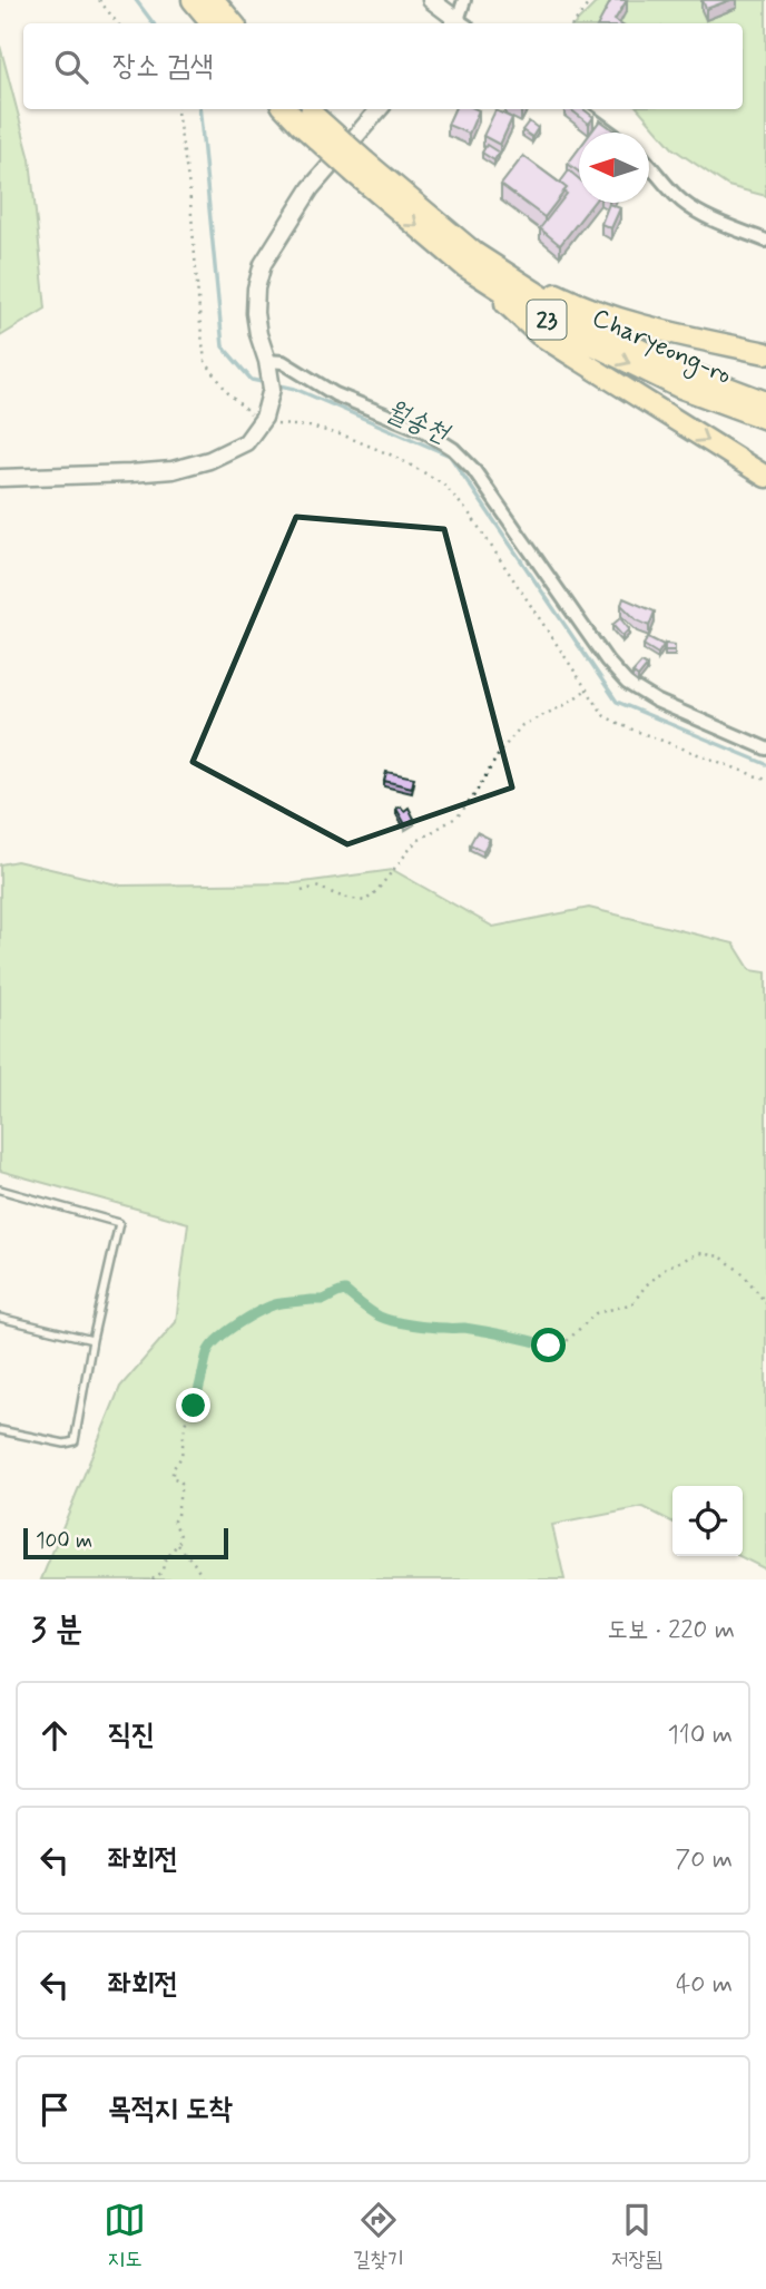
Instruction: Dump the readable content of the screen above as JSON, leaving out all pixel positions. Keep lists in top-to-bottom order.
{
  "streets": {
    "highway": ["23", "Charyeong-ro"]
  },
  "water": ["월송천"],
  "scale_bar": "100 m",
  "north": "left",
  "page": {
    "search": "장소 검색",
    "scale": "100 m",
    "heading": ["3 분", "도보 · 220 m"],
    "list": [
      ["직진", "110 m"],
      ["좌회전", "70 m"],
      ["좌회전", "40 m"],
      "목적지 도착"
    ],
    "nav": ["지도", "길찾기", "저장됨"]
  }
}
